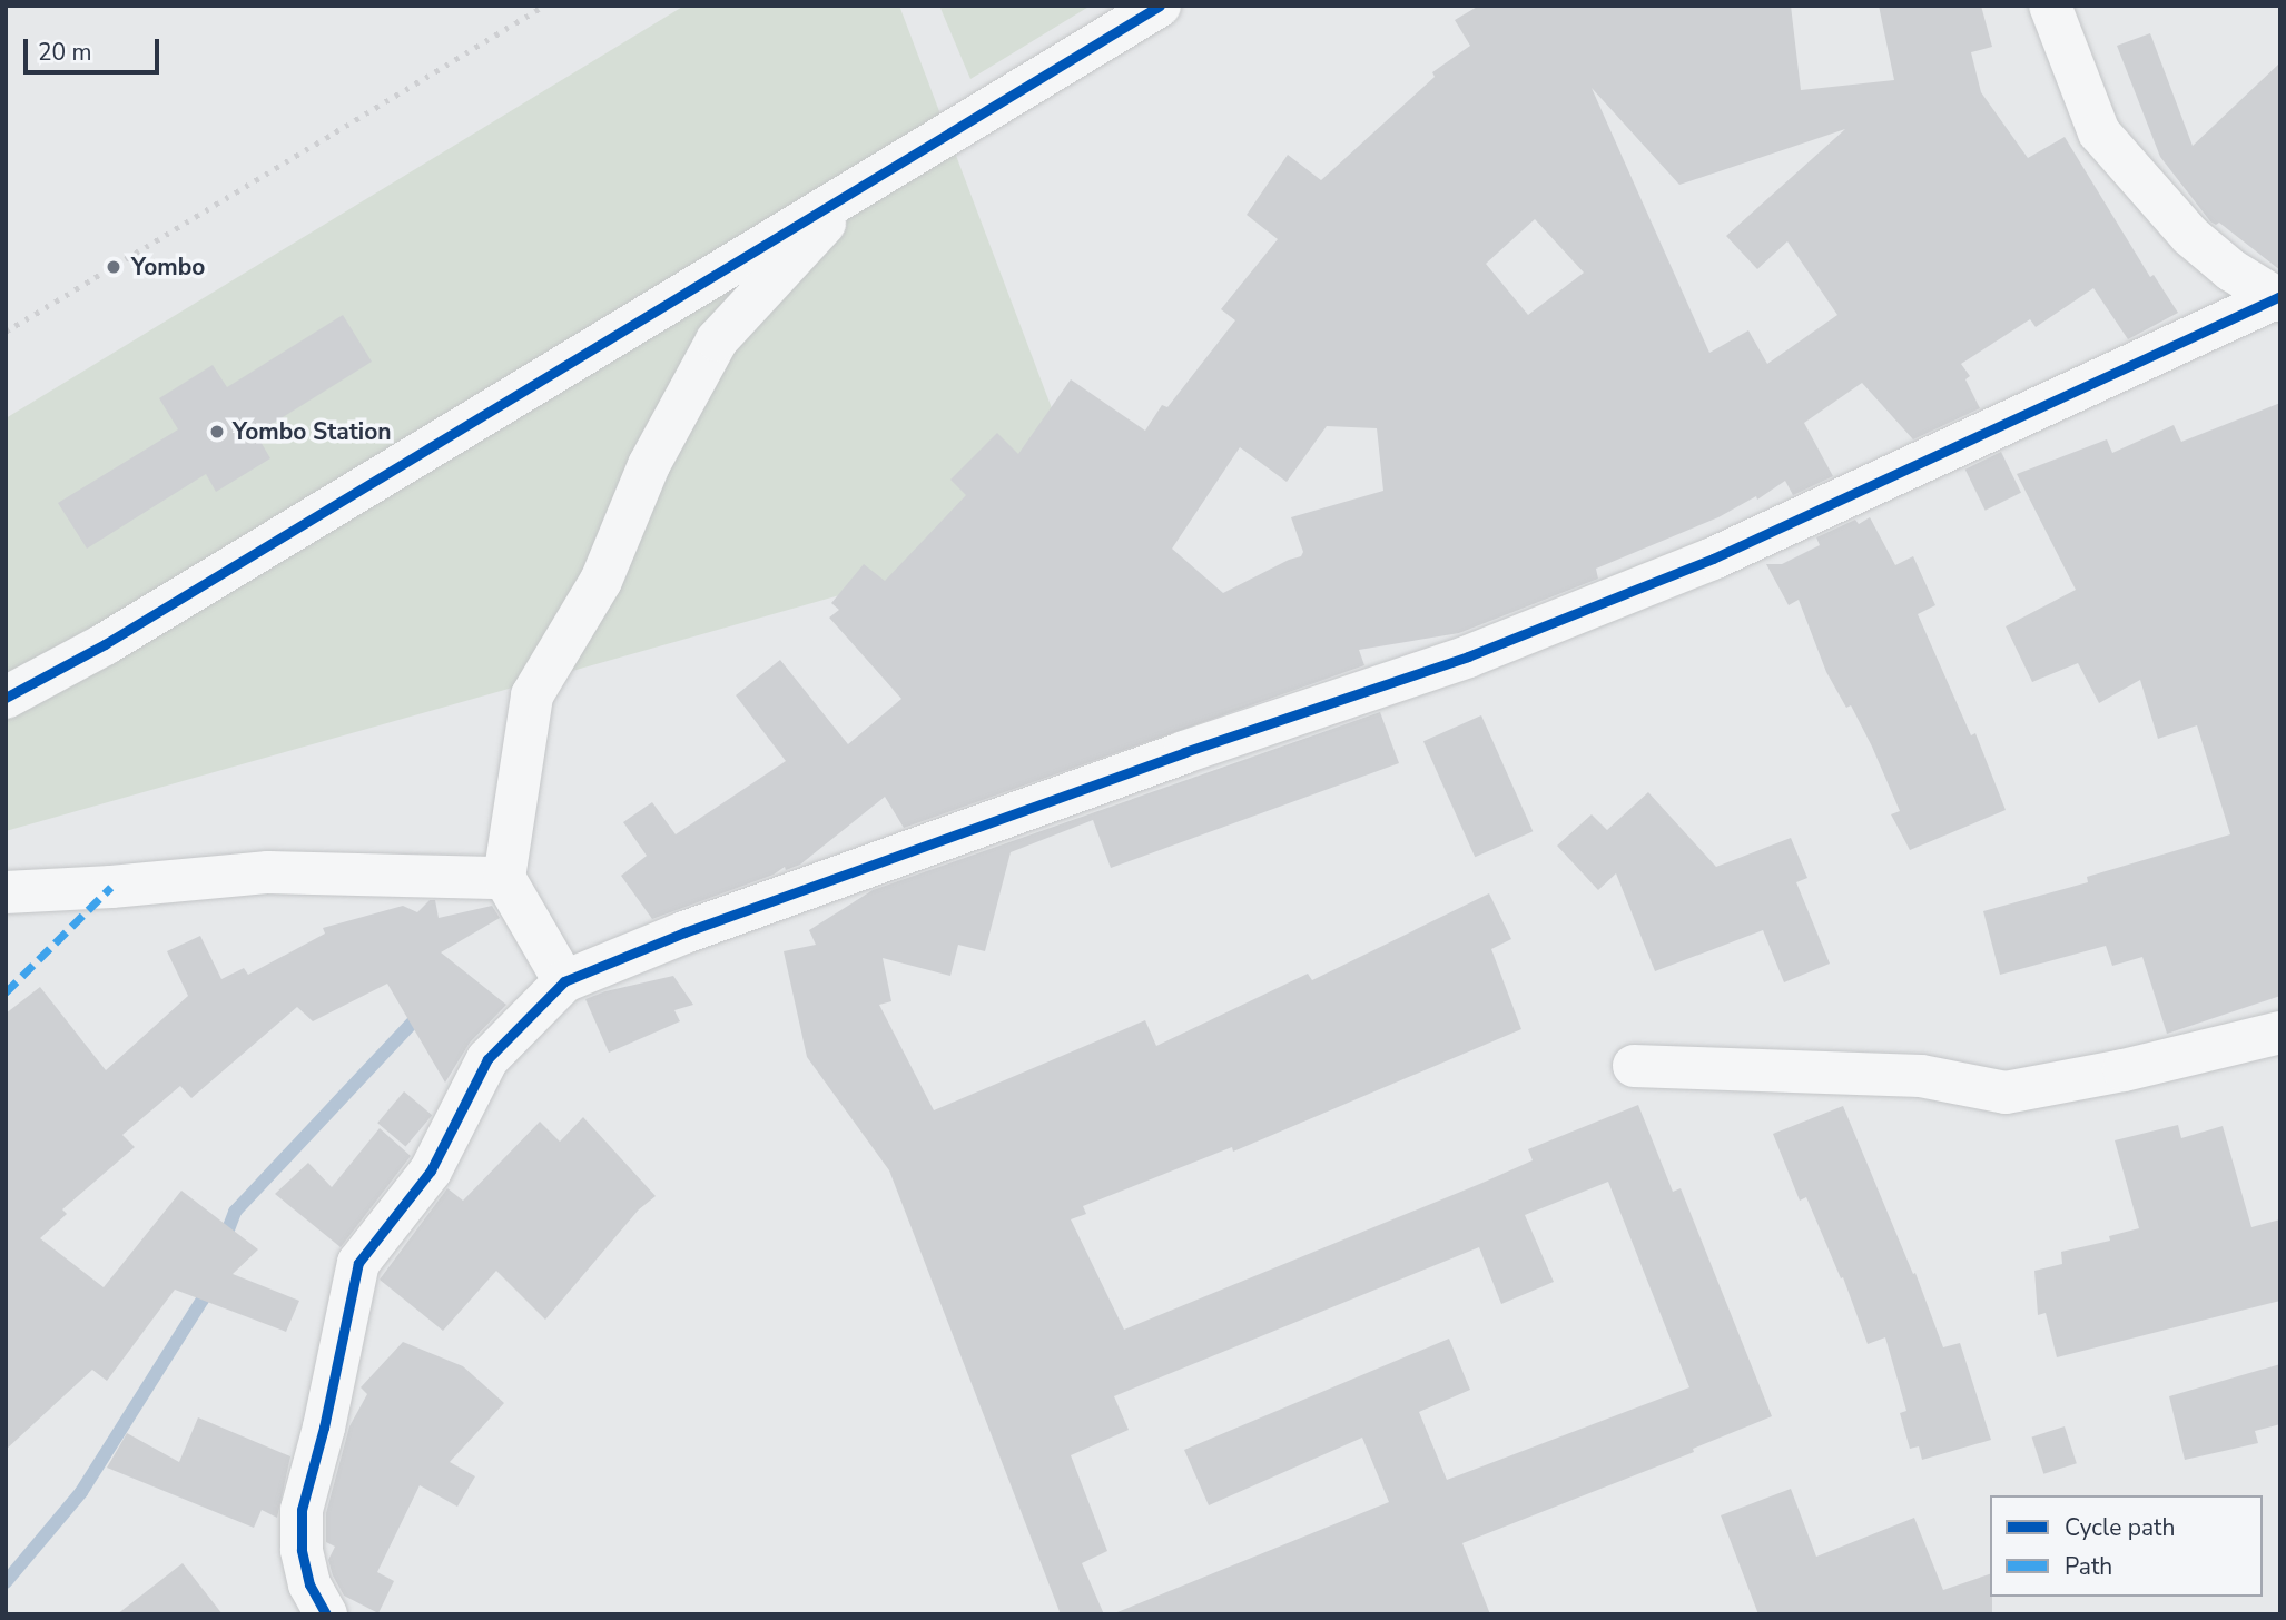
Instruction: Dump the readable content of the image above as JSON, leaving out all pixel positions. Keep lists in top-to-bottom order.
{
  "places": ["Yombo", "Yombo Station"],
  "legend": ["Cycle path", "Path"],
  "scale_bar": "20 m"
}
